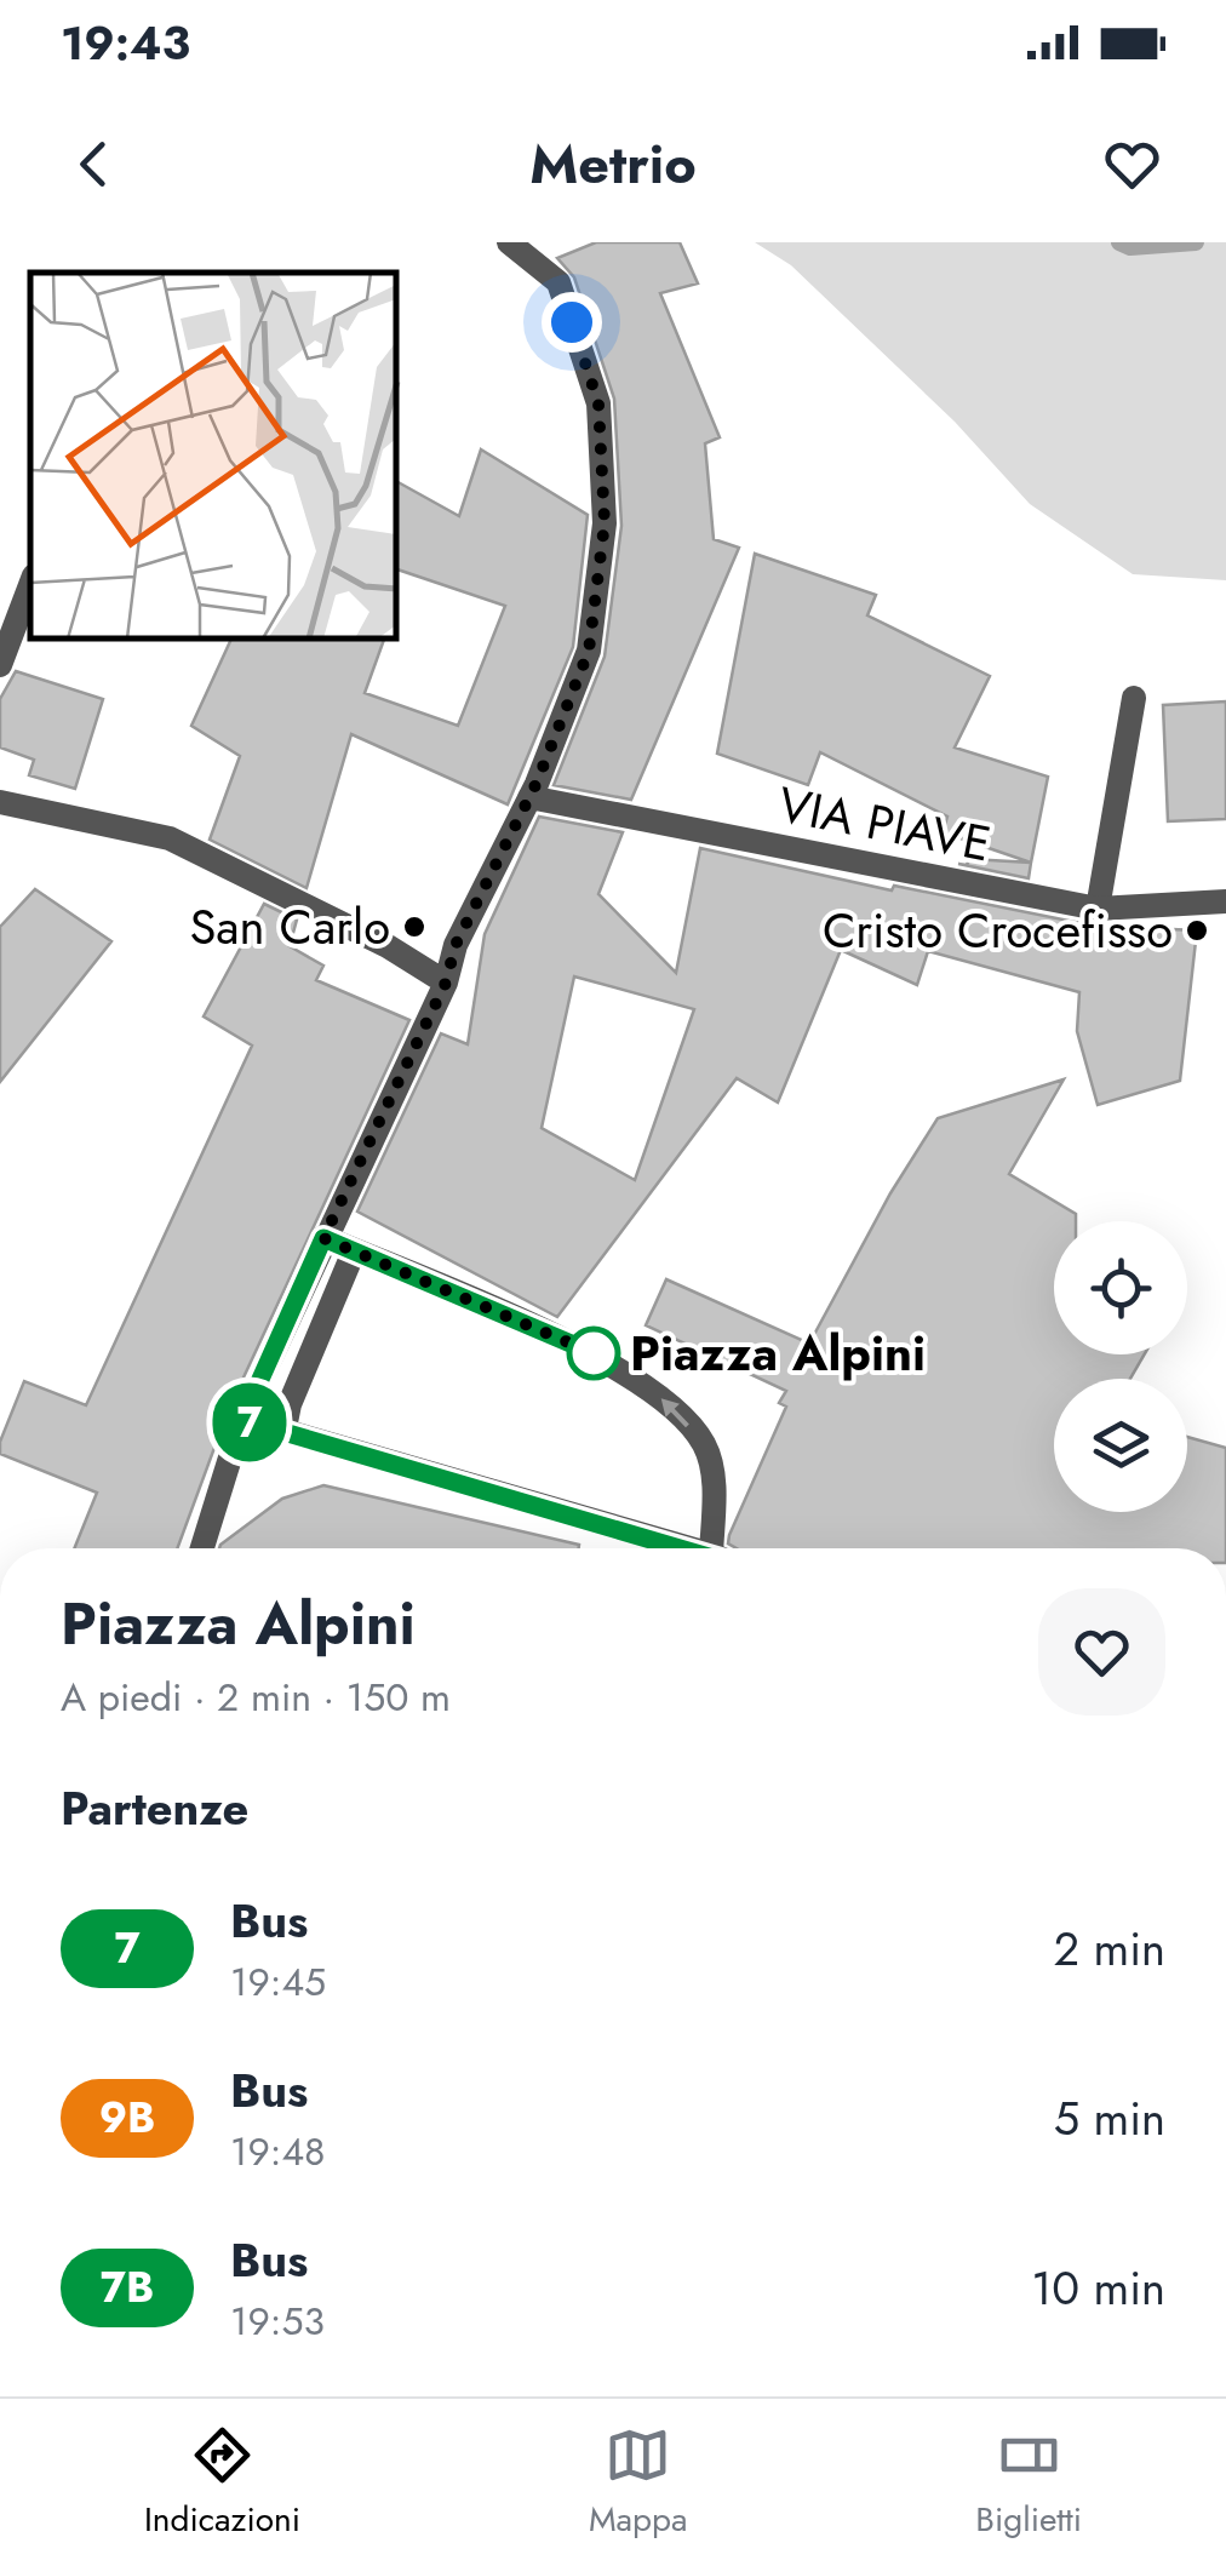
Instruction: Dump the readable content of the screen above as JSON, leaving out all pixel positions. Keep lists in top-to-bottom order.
{
  "streets": {
    "street": ["VIA PIAVE"]
  },
  "places": ["San Carlo", "Cristo Crocefisso", "Piazza Alpini"],
  "lines": ["bus line 7"],
  "page": {
    "status": "19:43",
    "header": "Metrio",
    "on_map": "7",
    "heading": [
      ["Piazza Alpini", "A piedi · 2 min · 150 m"],
      "Partenze"
    ],
    "list": [
      {
        "mark": "7",
        "name": "Bus",
        "note": "19:45",
        "value": "2 min"
      },
      {
        "mark": "9B",
        "name": "Bus",
        "note": "19:48",
        "value": "5 min"
      },
      {
        "mark": "7B",
        "name": "Bus",
        "note": "19:53",
        "value": "10 min"
      }
    ],
    "tabs": ["Indicazioni", "Mappa", "Biglietti"]
  }
}
